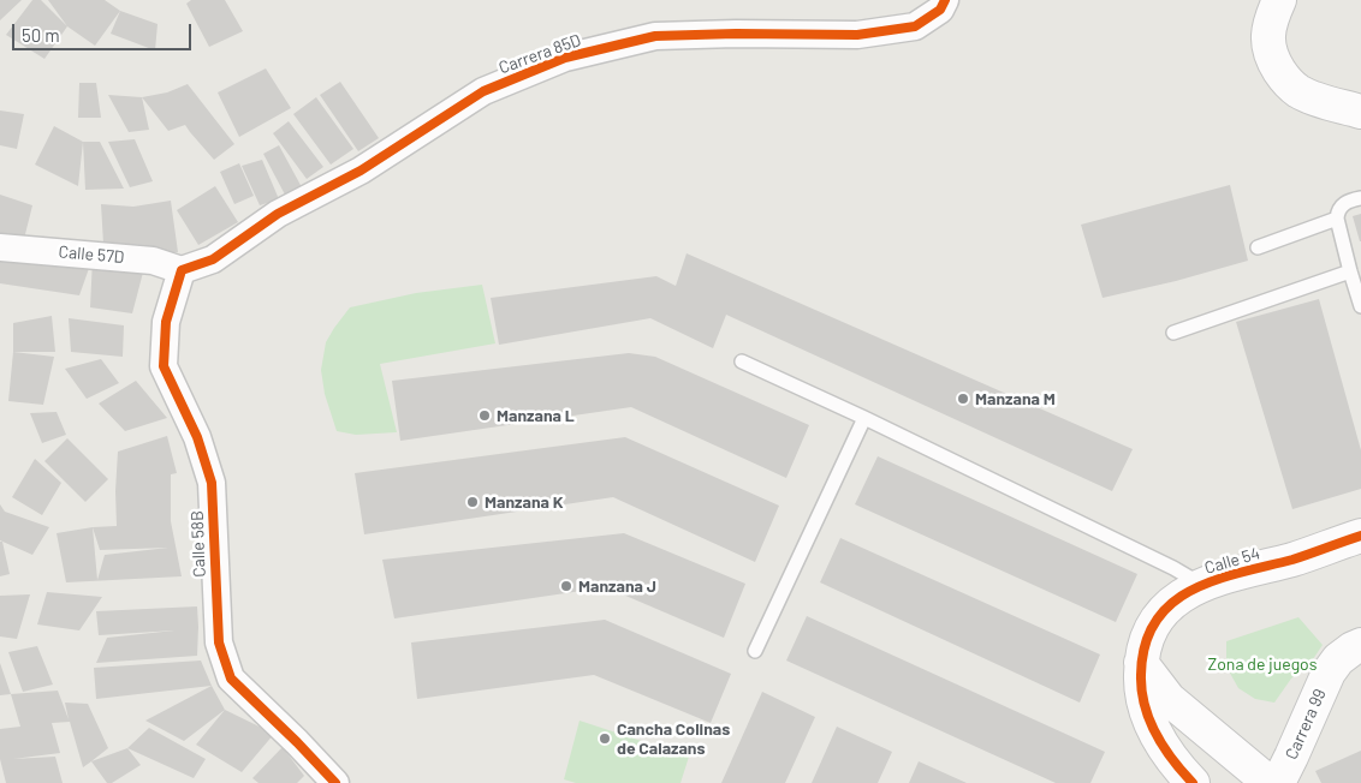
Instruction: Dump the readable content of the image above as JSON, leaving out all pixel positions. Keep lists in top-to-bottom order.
{
  "streets": {
    "street": [
      "Carrera 85D",
      "Calle 57D",
      "Calle 58B",
      "Calle 54",
      "Carrera 99"
    ]
  },
  "crossings": [
    ["Carrera 85D", "Calle 57D"],
    ["Carrera 85D", "Calle 58B"],
    ["Calle 57D", "Calle 58B"]
  ],
  "parks": ["Zona de juegos"],
  "places": [
    "Manzana M",
    "Manzana L",
    "Manzana K",
    "Manzana J",
    "Cancha Colinas de Calazans"
  ],
  "scale_bar": "50 m"
}
